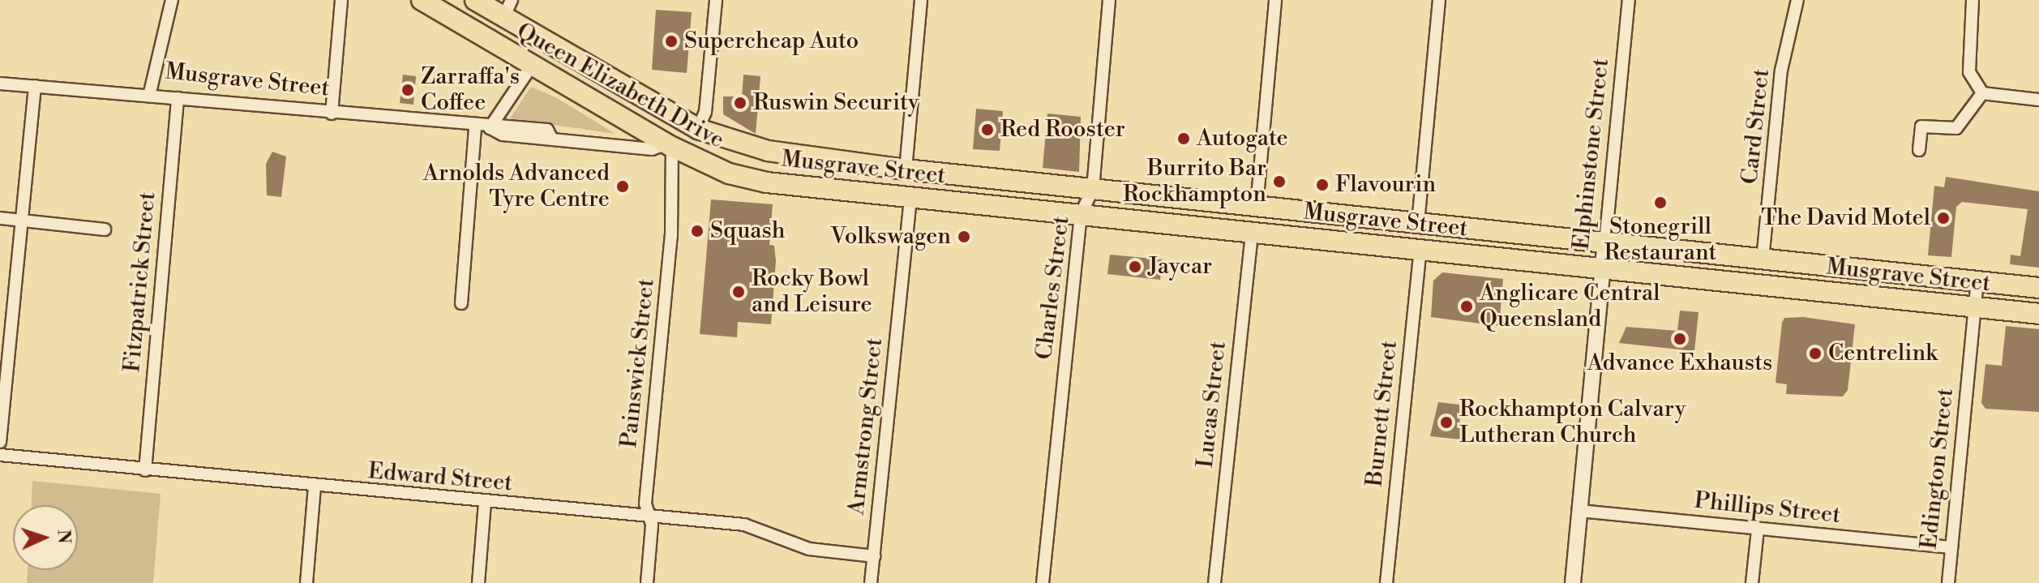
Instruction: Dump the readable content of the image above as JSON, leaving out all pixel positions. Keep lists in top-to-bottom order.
{
  "streets": {
    "main road": ["Musgrave Street", "Queen Elizabeth Drive"],
    "street": [
      "Card Street",
      "Elphinstone Street",
      "Fitzpatrick Street",
      "Charles Street",
      "Painswick Street",
      "Lucas Street",
      "Burnett Street",
      "Armstrong Street",
      "Edington Street",
      "Edward Street",
      "Phillips Street"
    ]
  },
  "crossings": [
    ["Musgrave Street", "Queen Elizabeth Drive"],
    ["Musgrave Street", "Card Street"],
    ["Musgrave Street", "Elphinstone Street"],
    ["Musgrave Street", "Fitzpatrick Street"],
    ["Musgrave Street", "Charles Street"],
    ["Musgrave Street", "Painswick Street"],
    ["Musgrave Street", "Lucas Street"],
    ["Musgrave Street", "Burnett Street"],
    ["Musgrave Street", "Armstrong Street"],
    ["Musgrave Street", "Edington Street"],
    ["Queen Elizabeth Drive", "Painswick Street"],
    ["Elphinstone Street", "Phillips Street"],
    ["Fitzpatrick Street", "Edward Street"],
    ["Painswick Street", "Edward Street"],
    ["Armstrong Street", "Edward Street"],
    ["Edington Street", "Phillips Street"]
  ],
  "places": [
    "Supercheap Auto",
    "Zarraffa's Coffee",
    "Ruswin Security",
    "Red Rooster",
    "Autogate",
    "Burrito Bar Rockhampton",
    "Flavourin",
    "Arnolds Advanced Tyre Centre",
    "Stonegrill Restaurant",
    "The David Motel",
    "Squash",
    "Volkswagen",
    "Jaycar",
    "Rocky Bowl and Leisure",
    "Anglicare Central Queensland",
    "Advance Exhausts",
    "Centrelink",
    "Rockhampton Calvary Lutheran Church"
  ],
  "north": "right"
}
